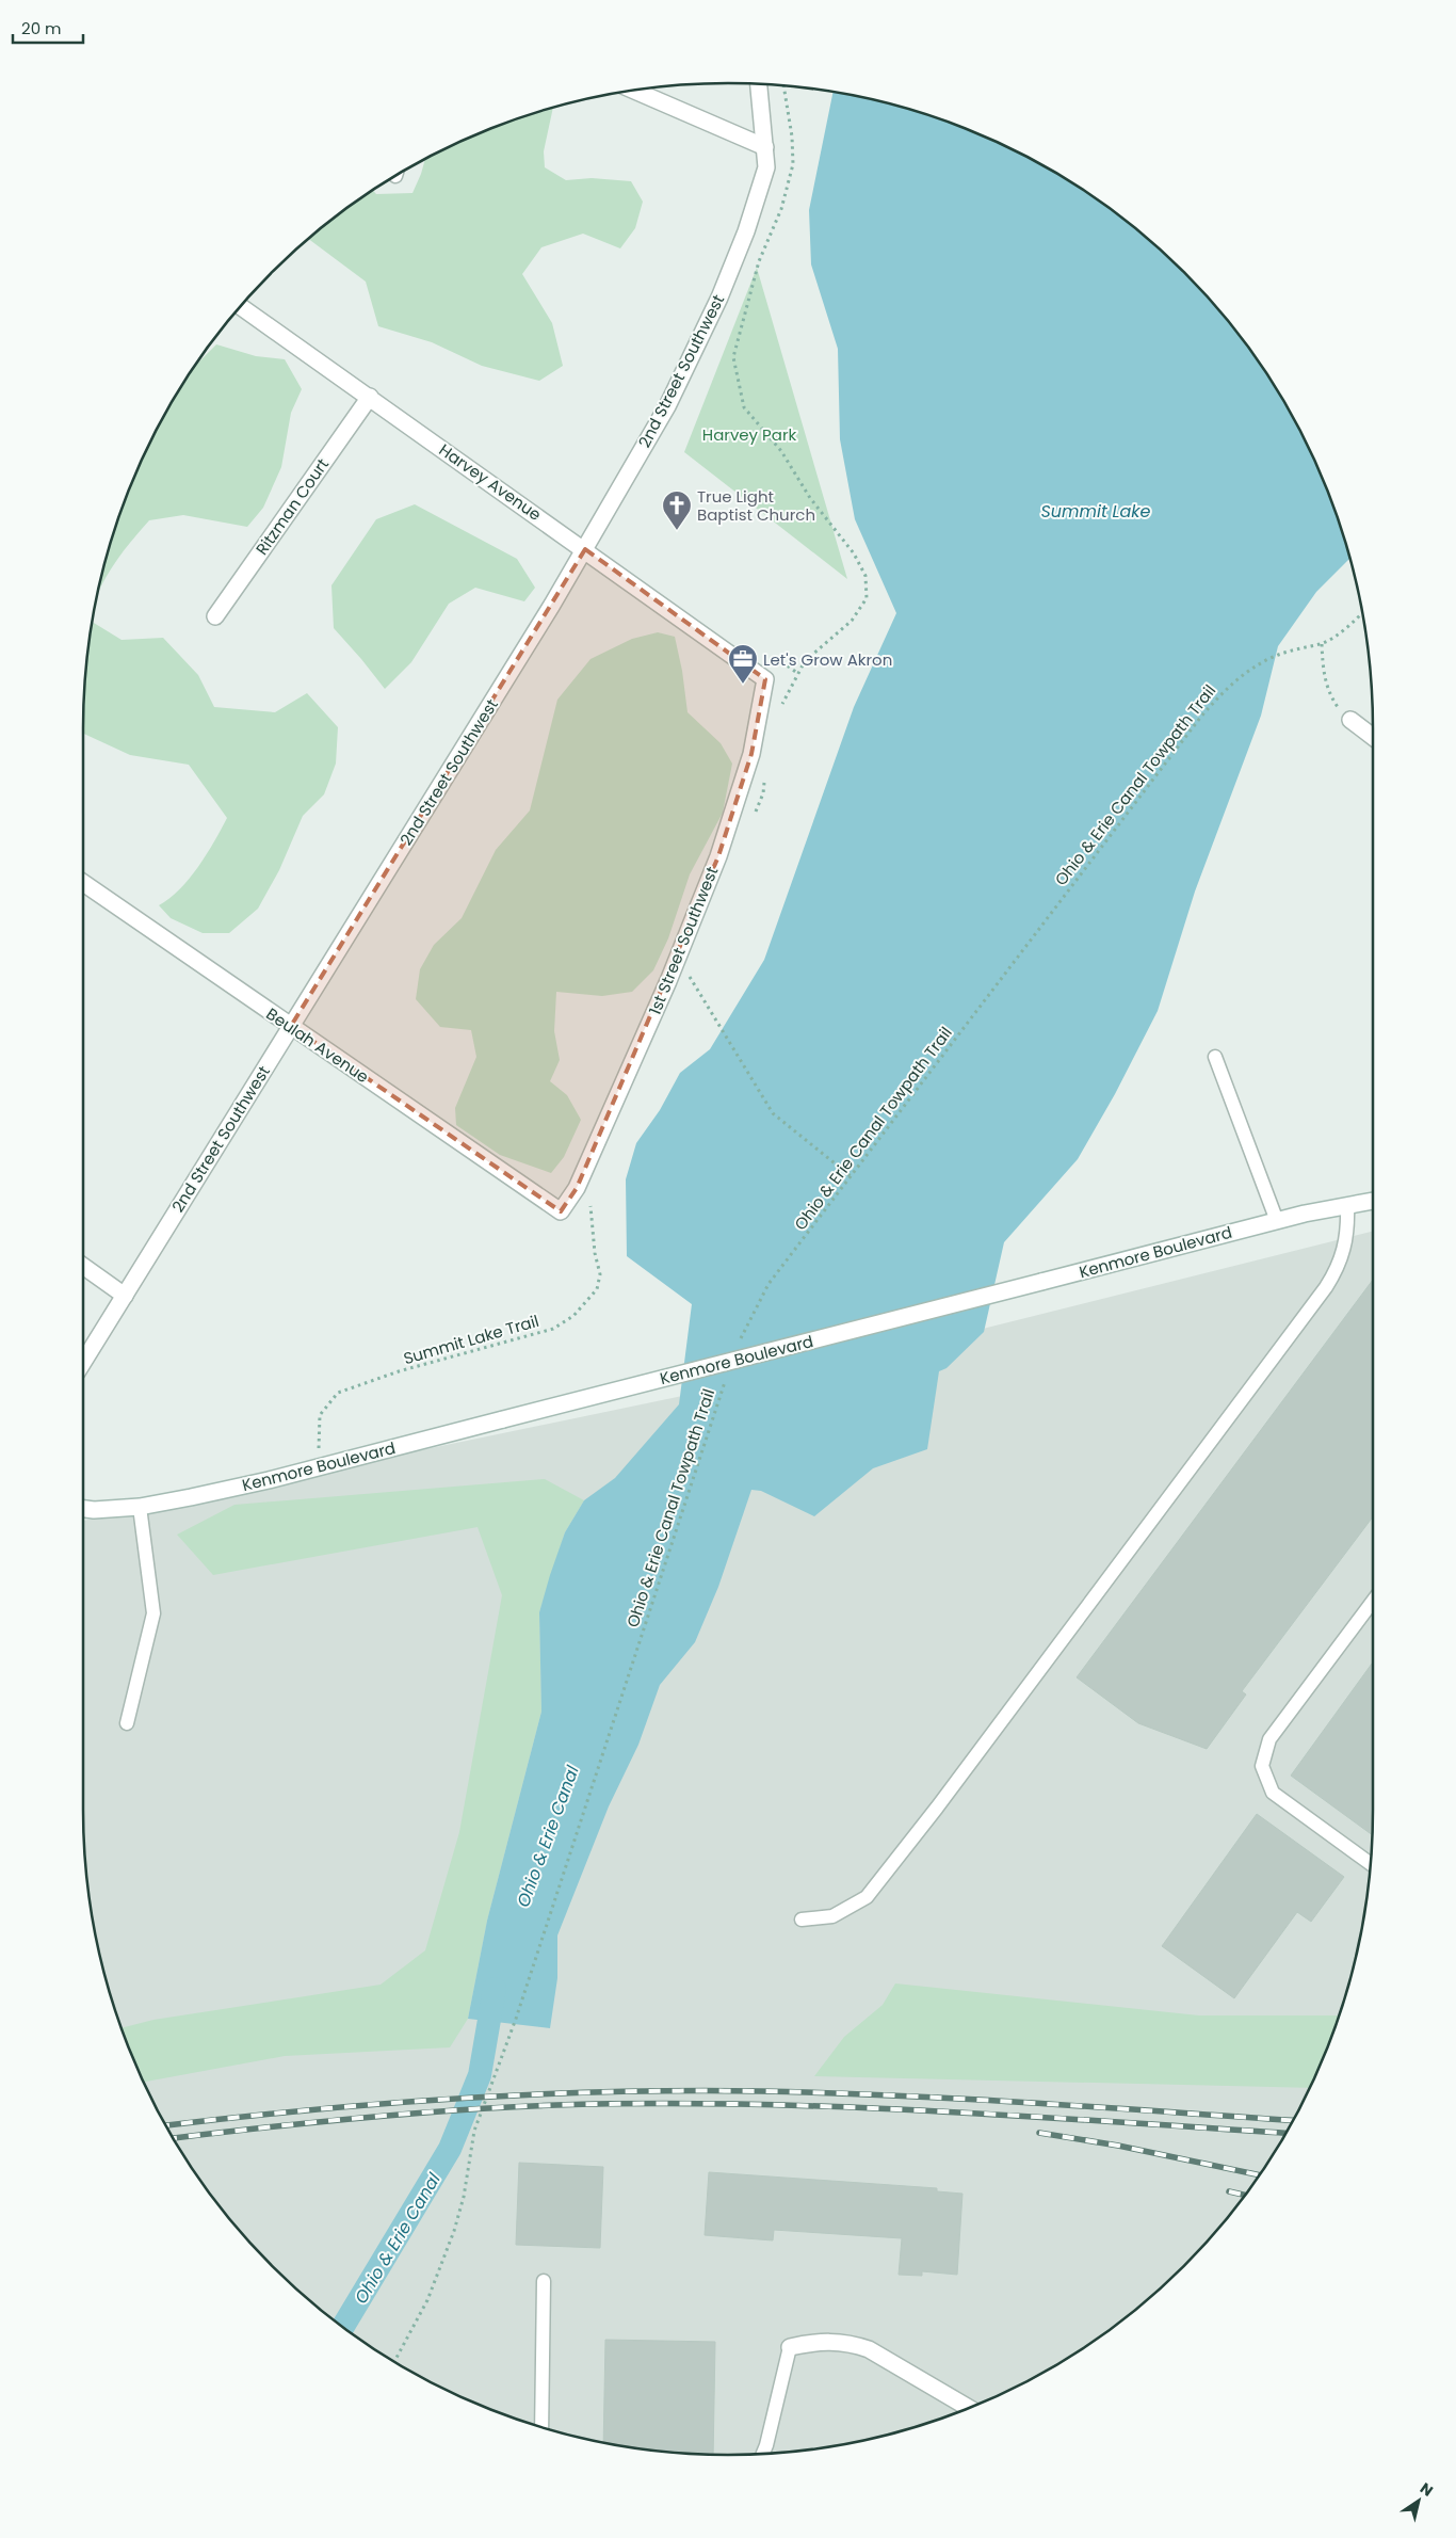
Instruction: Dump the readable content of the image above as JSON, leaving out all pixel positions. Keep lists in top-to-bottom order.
{
  "streets": {
    "street": [
      "2nd Street Southwest",
      "Harvey Avenue",
      "Ritzman Court",
      "1st Street Southwest",
      "Beulah Avenue",
      "Kenmore Boulevard"
    ],
    "path": ["Ohio & Erie Canal Towpath Trail", "Summit Lake Trail"]
  },
  "crossings": [
    ["2nd Street Southwest", "Harvey Avenue"],
    ["2nd Street Southwest", "Beulah Avenue"],
    ["Harvey Avenue", "Ritzman Court"],
    ["Harvey Avenue", "1st Street Southwest"],
    ["1st Street Southwest", "Beulah Avenue"],
    ["Kenmore Boulevard", "Summit Lake Trail"]
  ],
  "water": ["Summit Lake", "Ohio & Erie Canal"],
  "parks": ["Harvey Park"],
  "places": {
    "church": ["True Light Baptist Church"],
    "office": ["Let's Grow Akron"]
  },
  "scale_bar": "20 m",
  "north": "top right"
}
